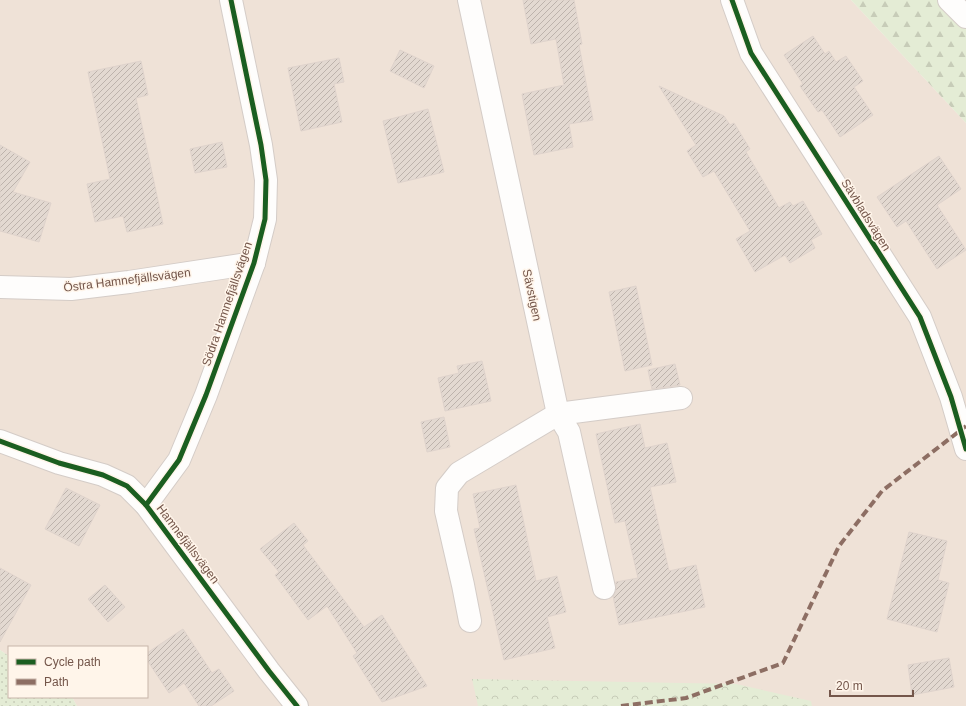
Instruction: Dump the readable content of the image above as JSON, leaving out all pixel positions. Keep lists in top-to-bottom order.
{
  "streets": {
    "street": [
      "Sävbladsvägen",
      "Östra Hamnefjällsvägen",
      "Sävstigen",
      "Södra Hamnefjällsvägen",
      "Hamnefjällsvägen"
    ]
  },
  "crossings": [
    ["Östra Hamnefjällsvägen", "Södra Hamnefjällsvägen"],
    ["Södra Hamnefjällsvägen", "Hamnefjällsvägen"]
  ],
  "legend": ["Cycle path", "Path"],
  "scale_bar": "20 m"
}
